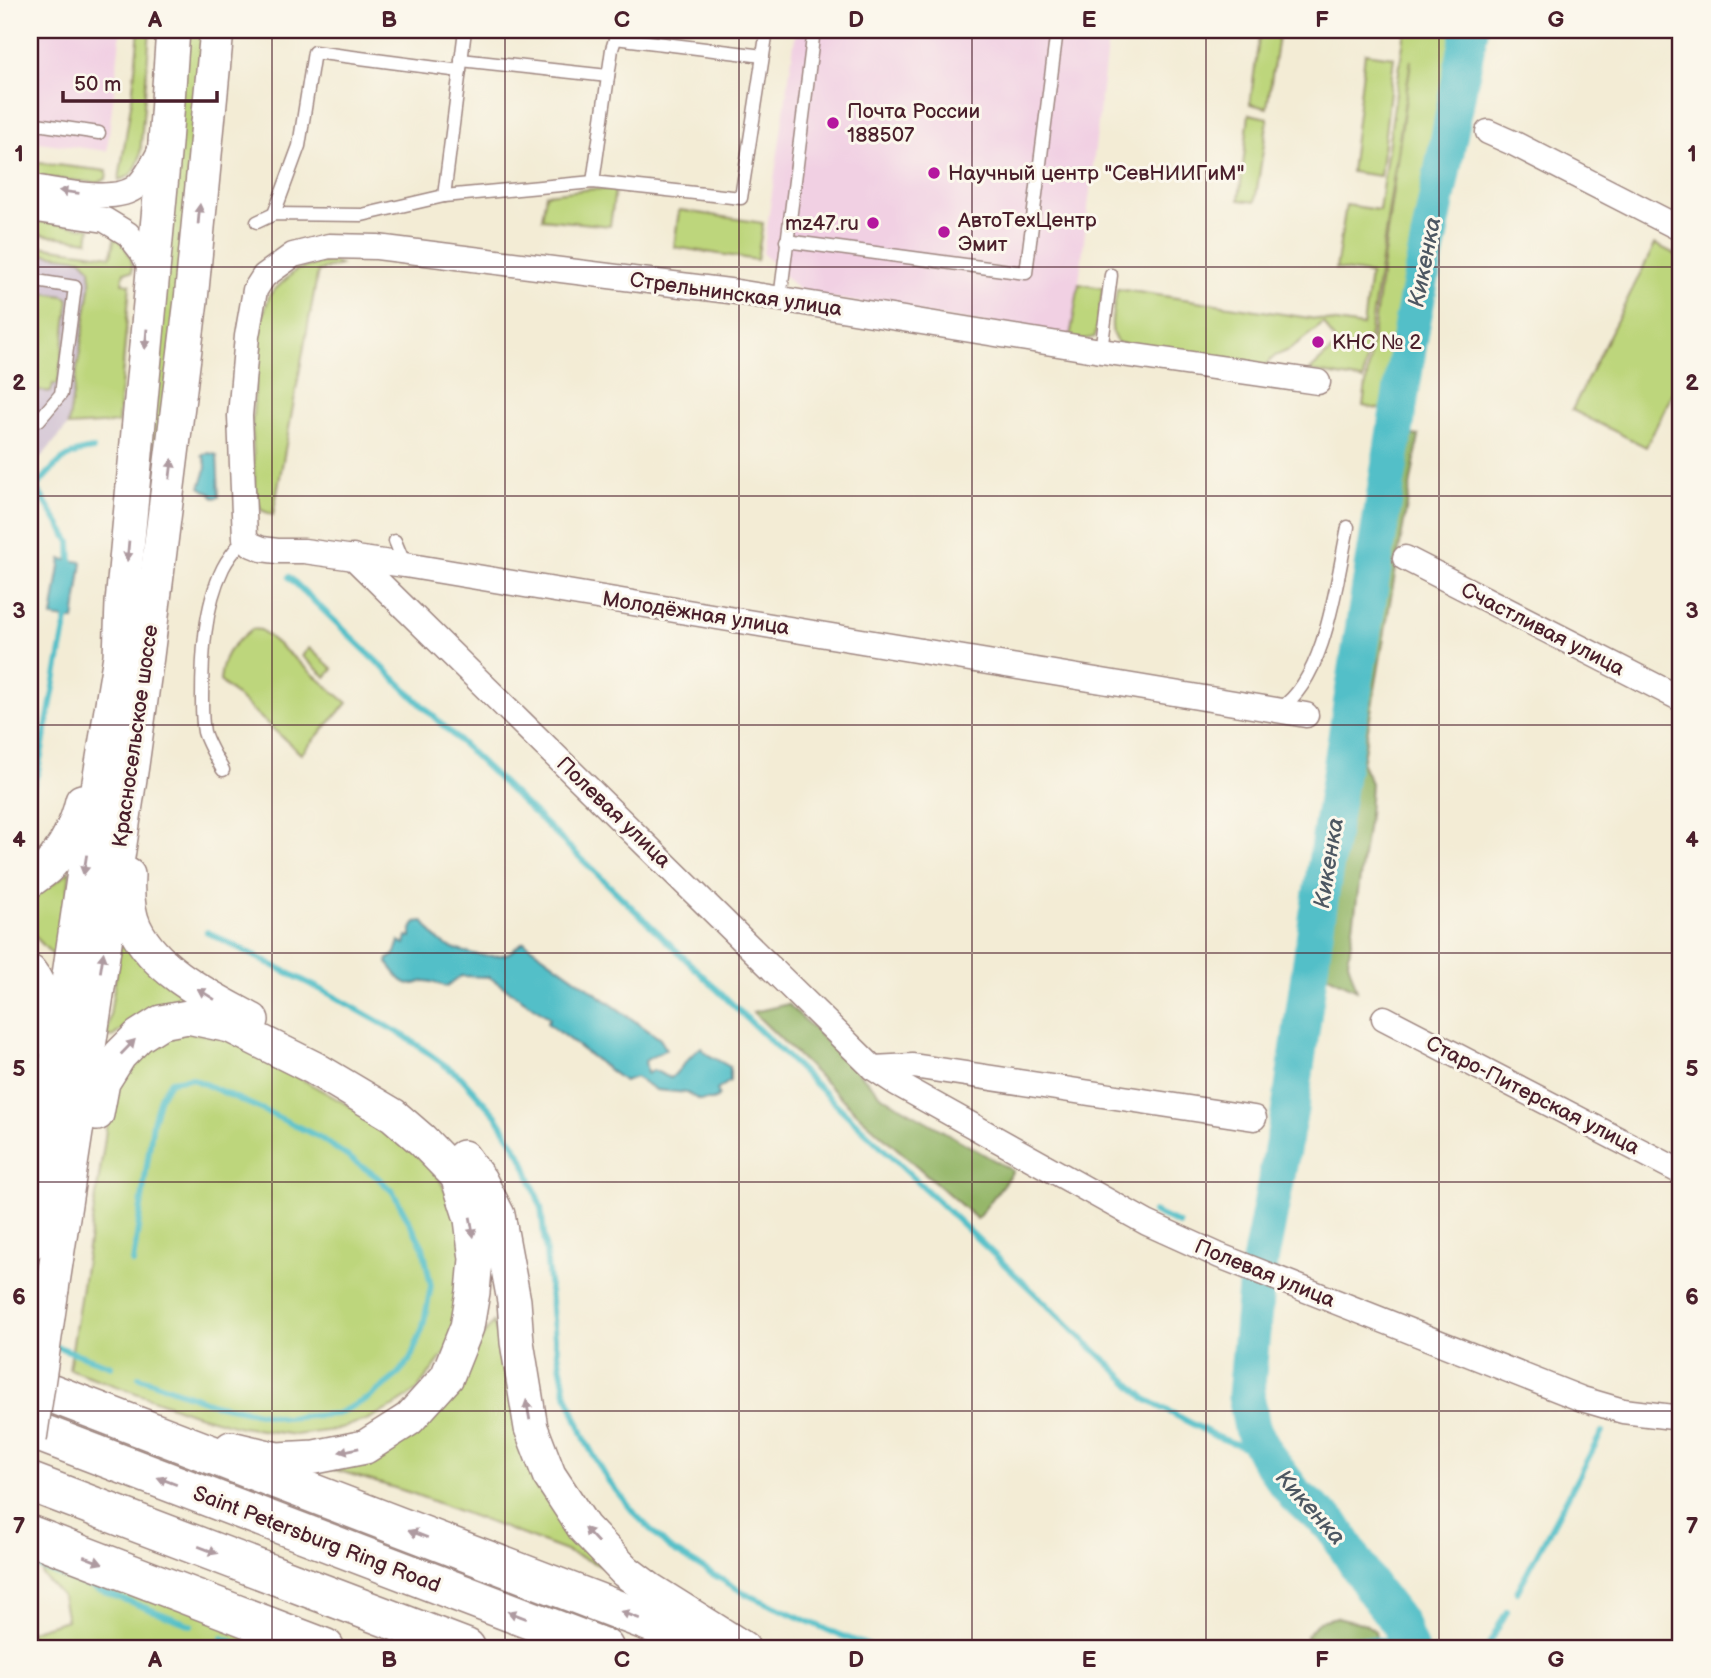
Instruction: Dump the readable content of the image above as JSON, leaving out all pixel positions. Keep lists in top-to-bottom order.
{
  "streets": {
    "highway": ["Saint Petersburg Ring Road"],
    "main road": ["Красносельское шоссе"],
    "street": [
      "Стрельнинская улица",
      "Молодёжная улица",
      "Счастливая улица",
      "Полевая улица",
      "Старо-Питерская улица"
    ]
  },
  "crossings": [
    ["Стрельнинская улица", "Молодёжная улица"],
    ["Молодёжная улица", "Полевая улица"]
  ],
  "water": ["Кикенка"],
  "places": [
    "Почта России 188507",
    "Научный центр \"СевНИИГиМ\"",
    "mz47.ru",
    "АвтоТехЦентр Эмит",
    "КНС № 2"
  ],
  "scale_bar": "50 m",
  "grid": {
    "columns": [
      "A",
      "B",
      "C",
      "D",
      "E",
      "F",
      "G"
    ],
    "rows": [
      "1",
      "2",
      "3",
      "4",
      "5",
      "6",
      "7"
    ]
  }
}
